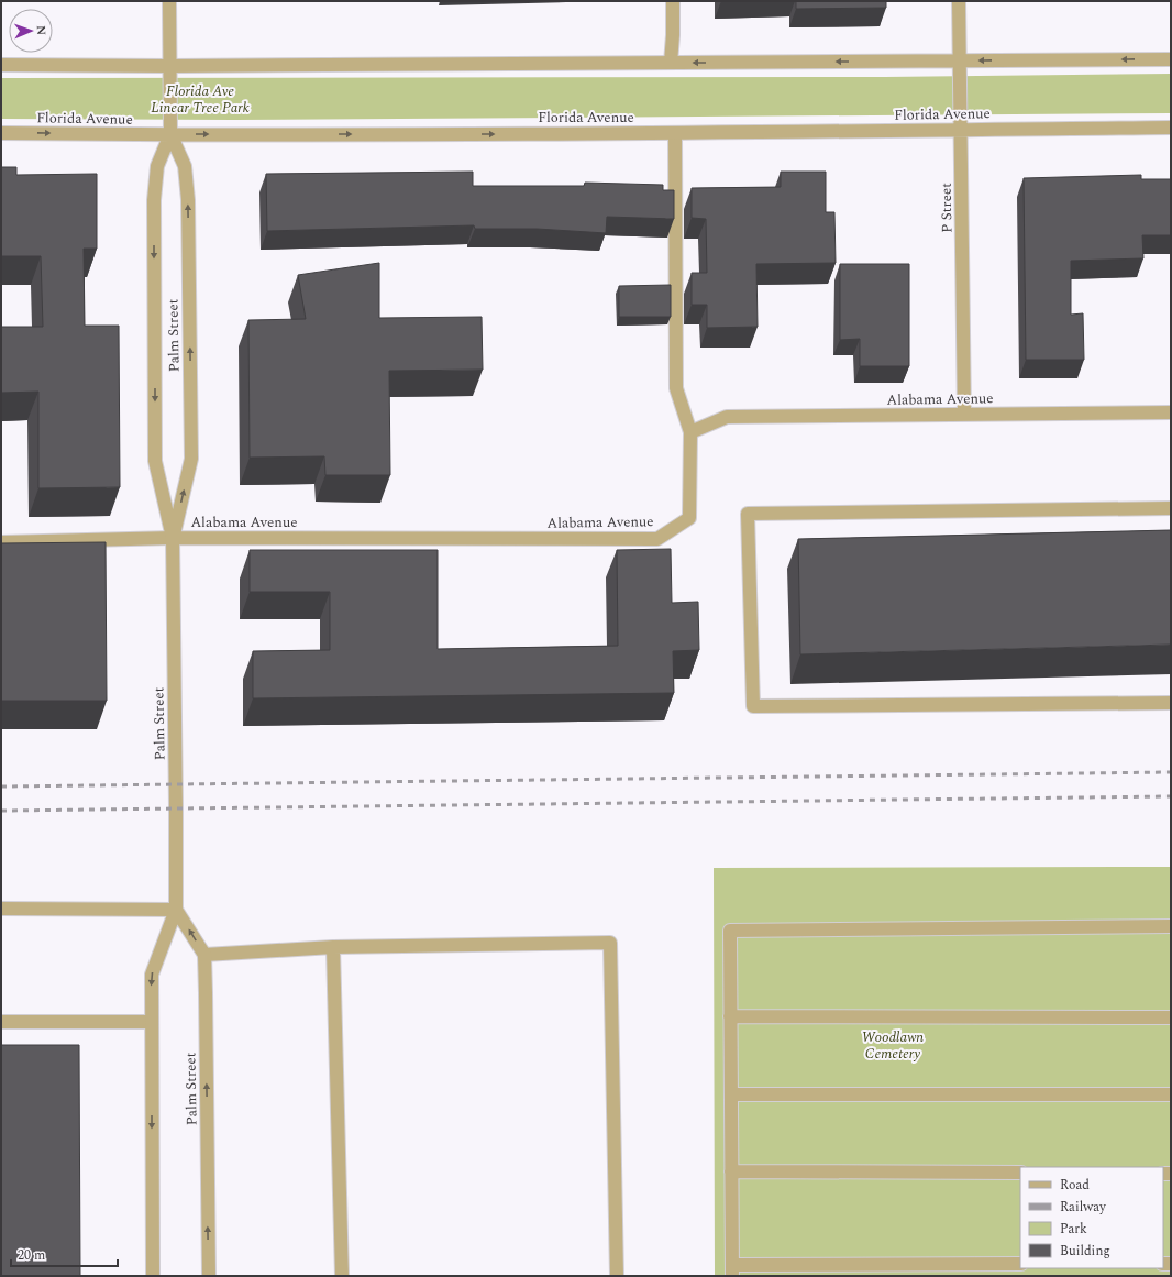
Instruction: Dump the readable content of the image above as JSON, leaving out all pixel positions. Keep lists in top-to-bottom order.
{
  "streets": {
    "street": [
      "Florida Avenue",
      "P Street",
      "Palm Street",
      "Alabama Avenue"
    ]
  },
  "crossings": [
    ["Florida Avenue", "P Street"],
    ["Florida Avenue", "Palm Street"],
    ["P Street", "Alabama Avenue"],
    ["Palm Street", "Alabama Avenue"]
  ],
  "parks": ["Florida Ave Linear Tree Park", "Woodlawn Cemetery"],
  "legend": [
    "Road",
    "Railway",
    "Park",
    "Building"
  ],
  "scale_bar": "20 m",
  "north": "right"
}
